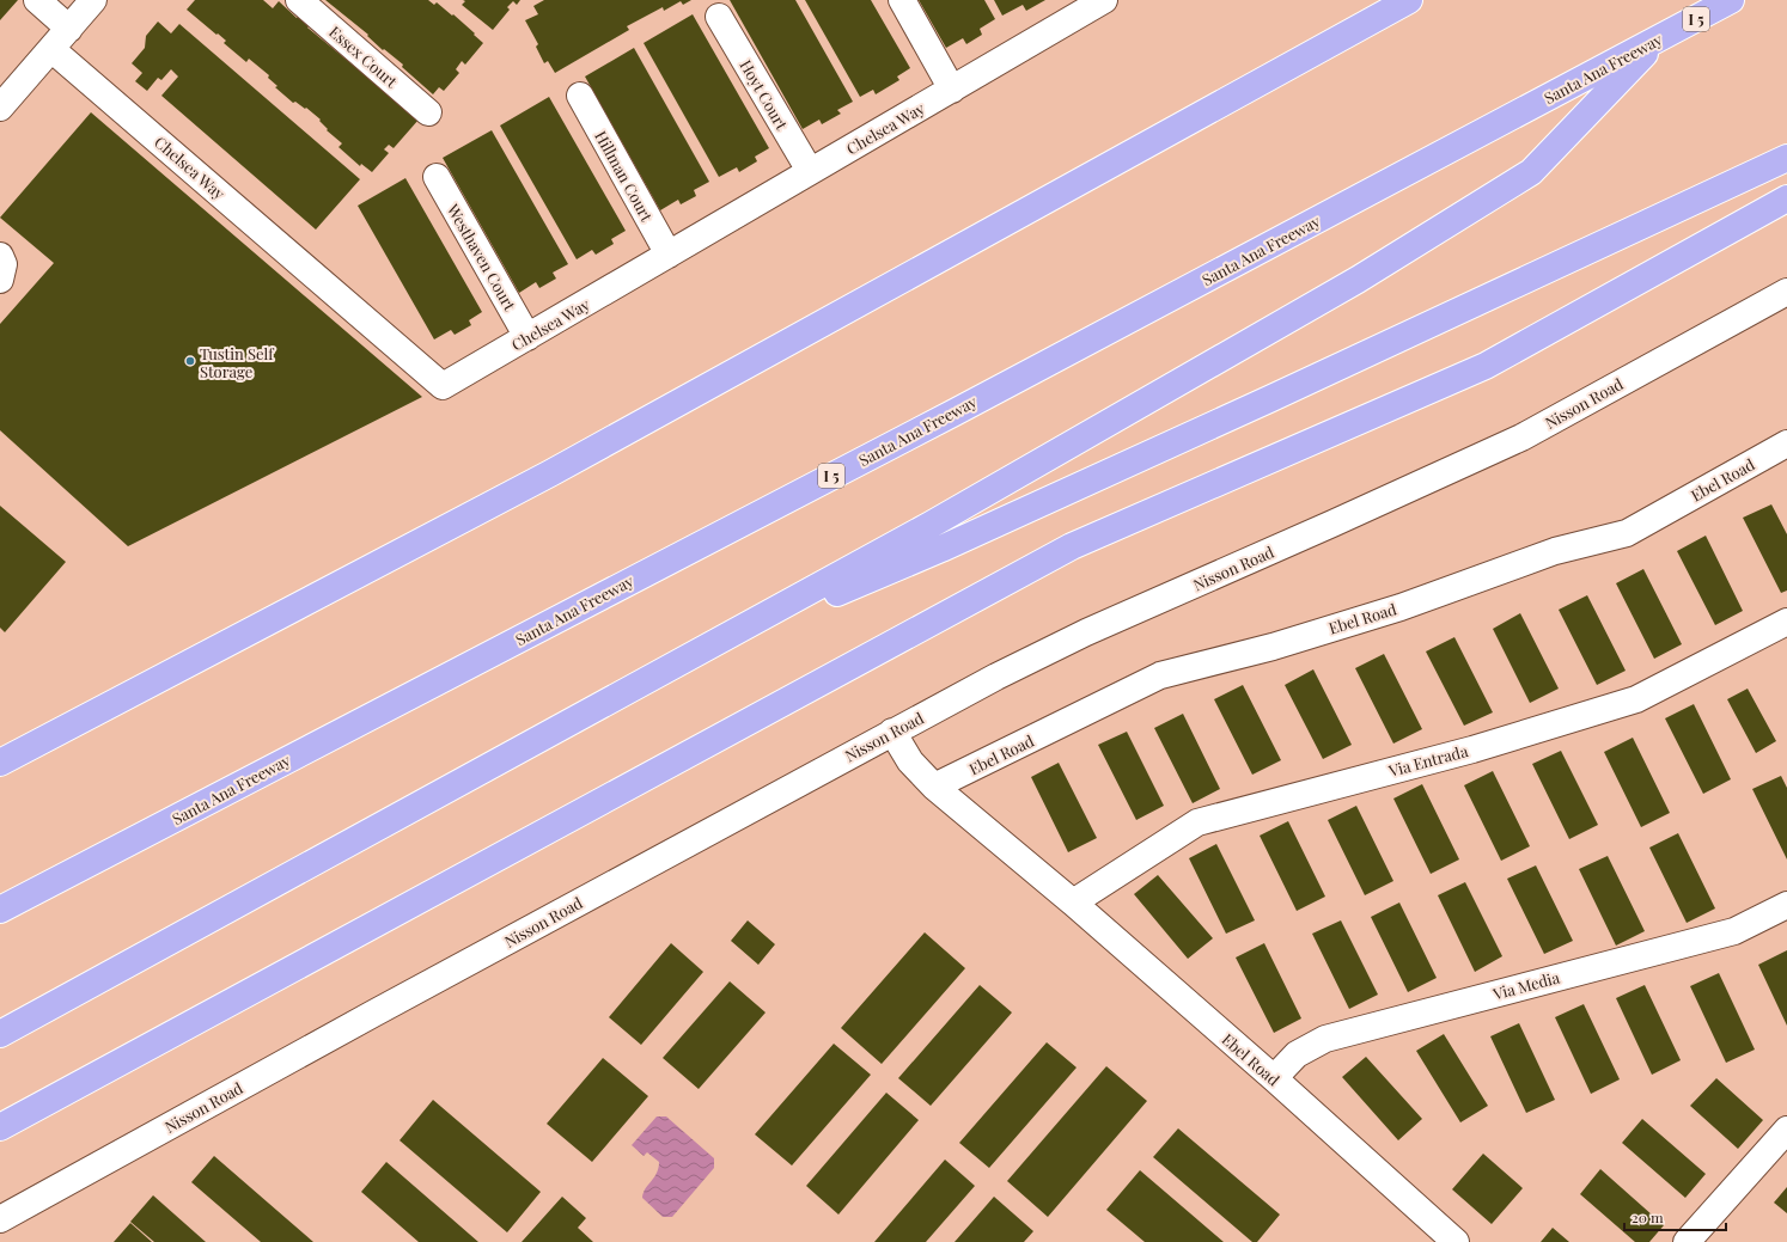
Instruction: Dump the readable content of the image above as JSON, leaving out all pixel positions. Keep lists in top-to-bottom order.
{
  "streets": {
    "highway": ["I 5", "Santa Ana Freeway"],
    "street": [
      "Essex Court",
      "Hoyt Court",
      "Chelsea Way",
      "Hillman Court",
      "Westhaven Court",
      "Nisson Road",
      "Ebel Road",
      "Via Entrada",
      "Via Media"
    ]
  },
  "crossings": [
    ["Hoyt Court", "Chelsea Way"],
    ["Chelsea Way", "Hillman Court"],
    ["Chelsea Way", "Westhaven Court"],
    ["Nisson Road", "Ebel Road"],
    ["Ebel Road", "Via Entrada"],
    ["Ebel Road", "Via Media"]
  ],
  "places": ["Tustin Self Storage"],
  "scale_bar": "20 m"
}
